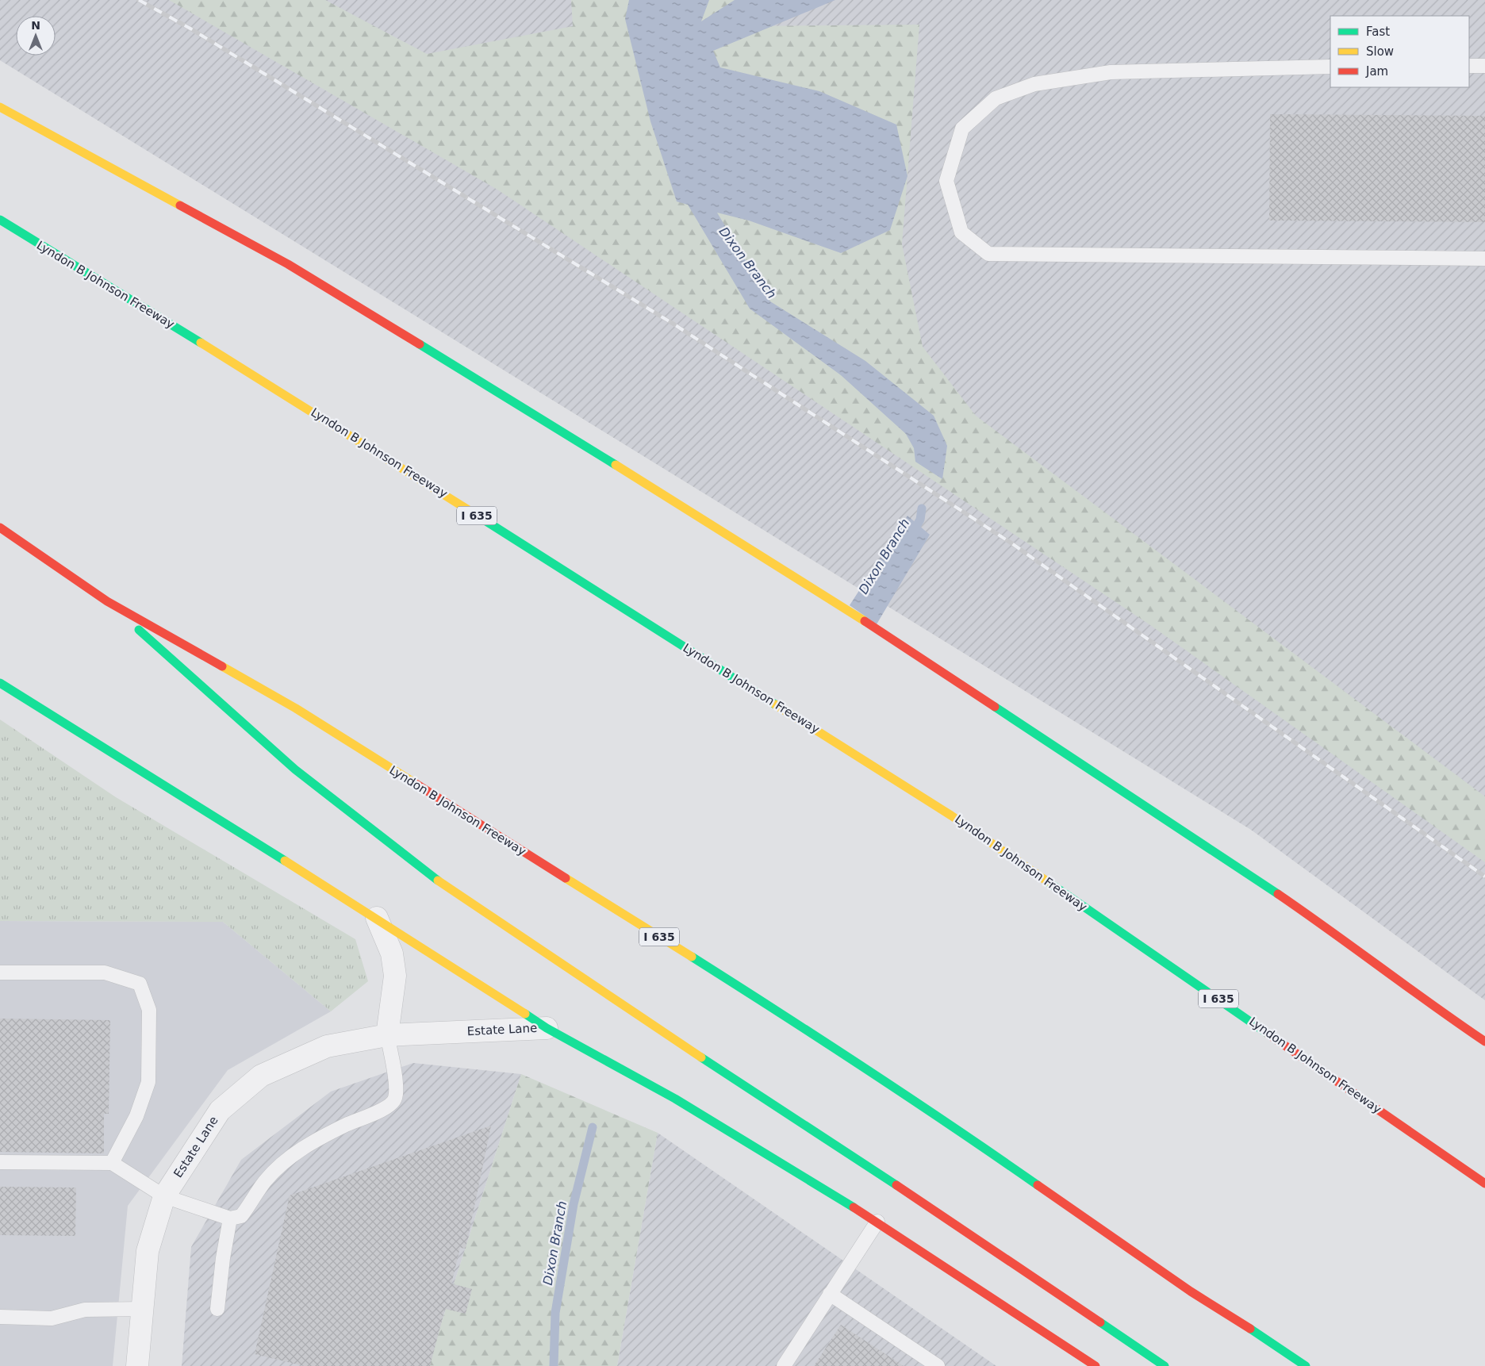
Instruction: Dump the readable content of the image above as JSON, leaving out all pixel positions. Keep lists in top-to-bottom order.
{
  "streets": {
    "main road": ["Lyndon B Johnson Freeway", "I 635"],
    "street": ["Estate Lane"]
  },
  "water": ["Dixon Branch"],
  "legend": ["Fast", "Slow", "Jam"],
  "north": "top"
}
